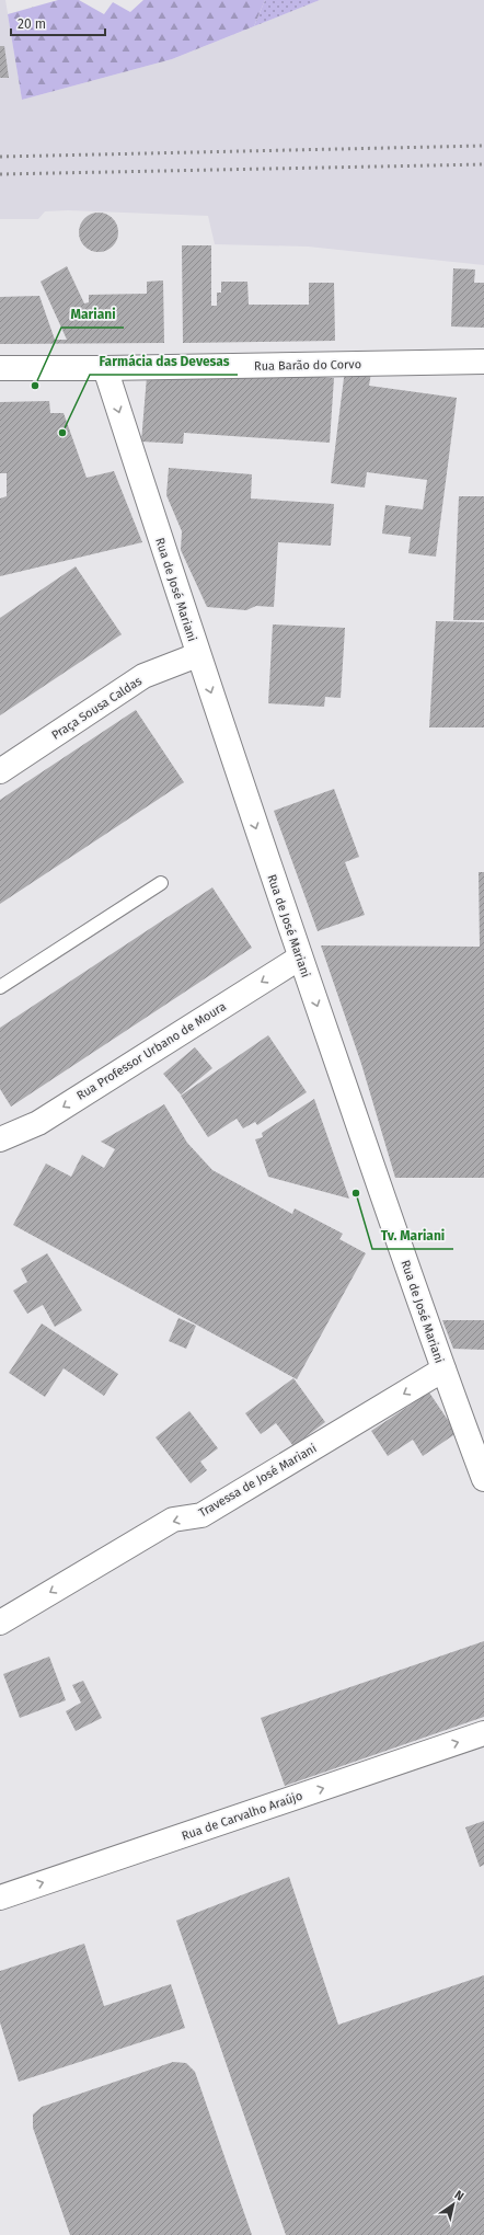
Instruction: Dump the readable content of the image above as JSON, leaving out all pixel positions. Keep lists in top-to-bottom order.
{
  "streets": {
    "street": [
      "Rua Barão do Corvo",
      "Rua de José Mariani",
      "Praça Sousa Caldas",
      "Rua Professor Urbano de Moura",
      "Travessa de José Mariani",
      "Rua de Carvalho Araújo"
    ]
  },
  "crossings": [
    ["Rua Barão do Corvo", "Rua de José Mariani"],
    ["Rua de José Mariani", "Praça Sousa Caldas"],
    ["Rua de José Mariani", "Rua Professor Urbano de Moura"],
    ["Rua de José Mariani", "Travessa de José Mariani"]
  ],
  "one_way": [
    "Rua de José Mariani",
    "Rua Professor Urbano de Moura",
    "Travessa de José Mariani",
    "Rua de Carvalho Araújo"
  ],
  "places": ["Mariani", "Farmácia das Devesas", "Tv. Mariani"],
  "scale_bar": "20 m",
  "north": "top right"
}
